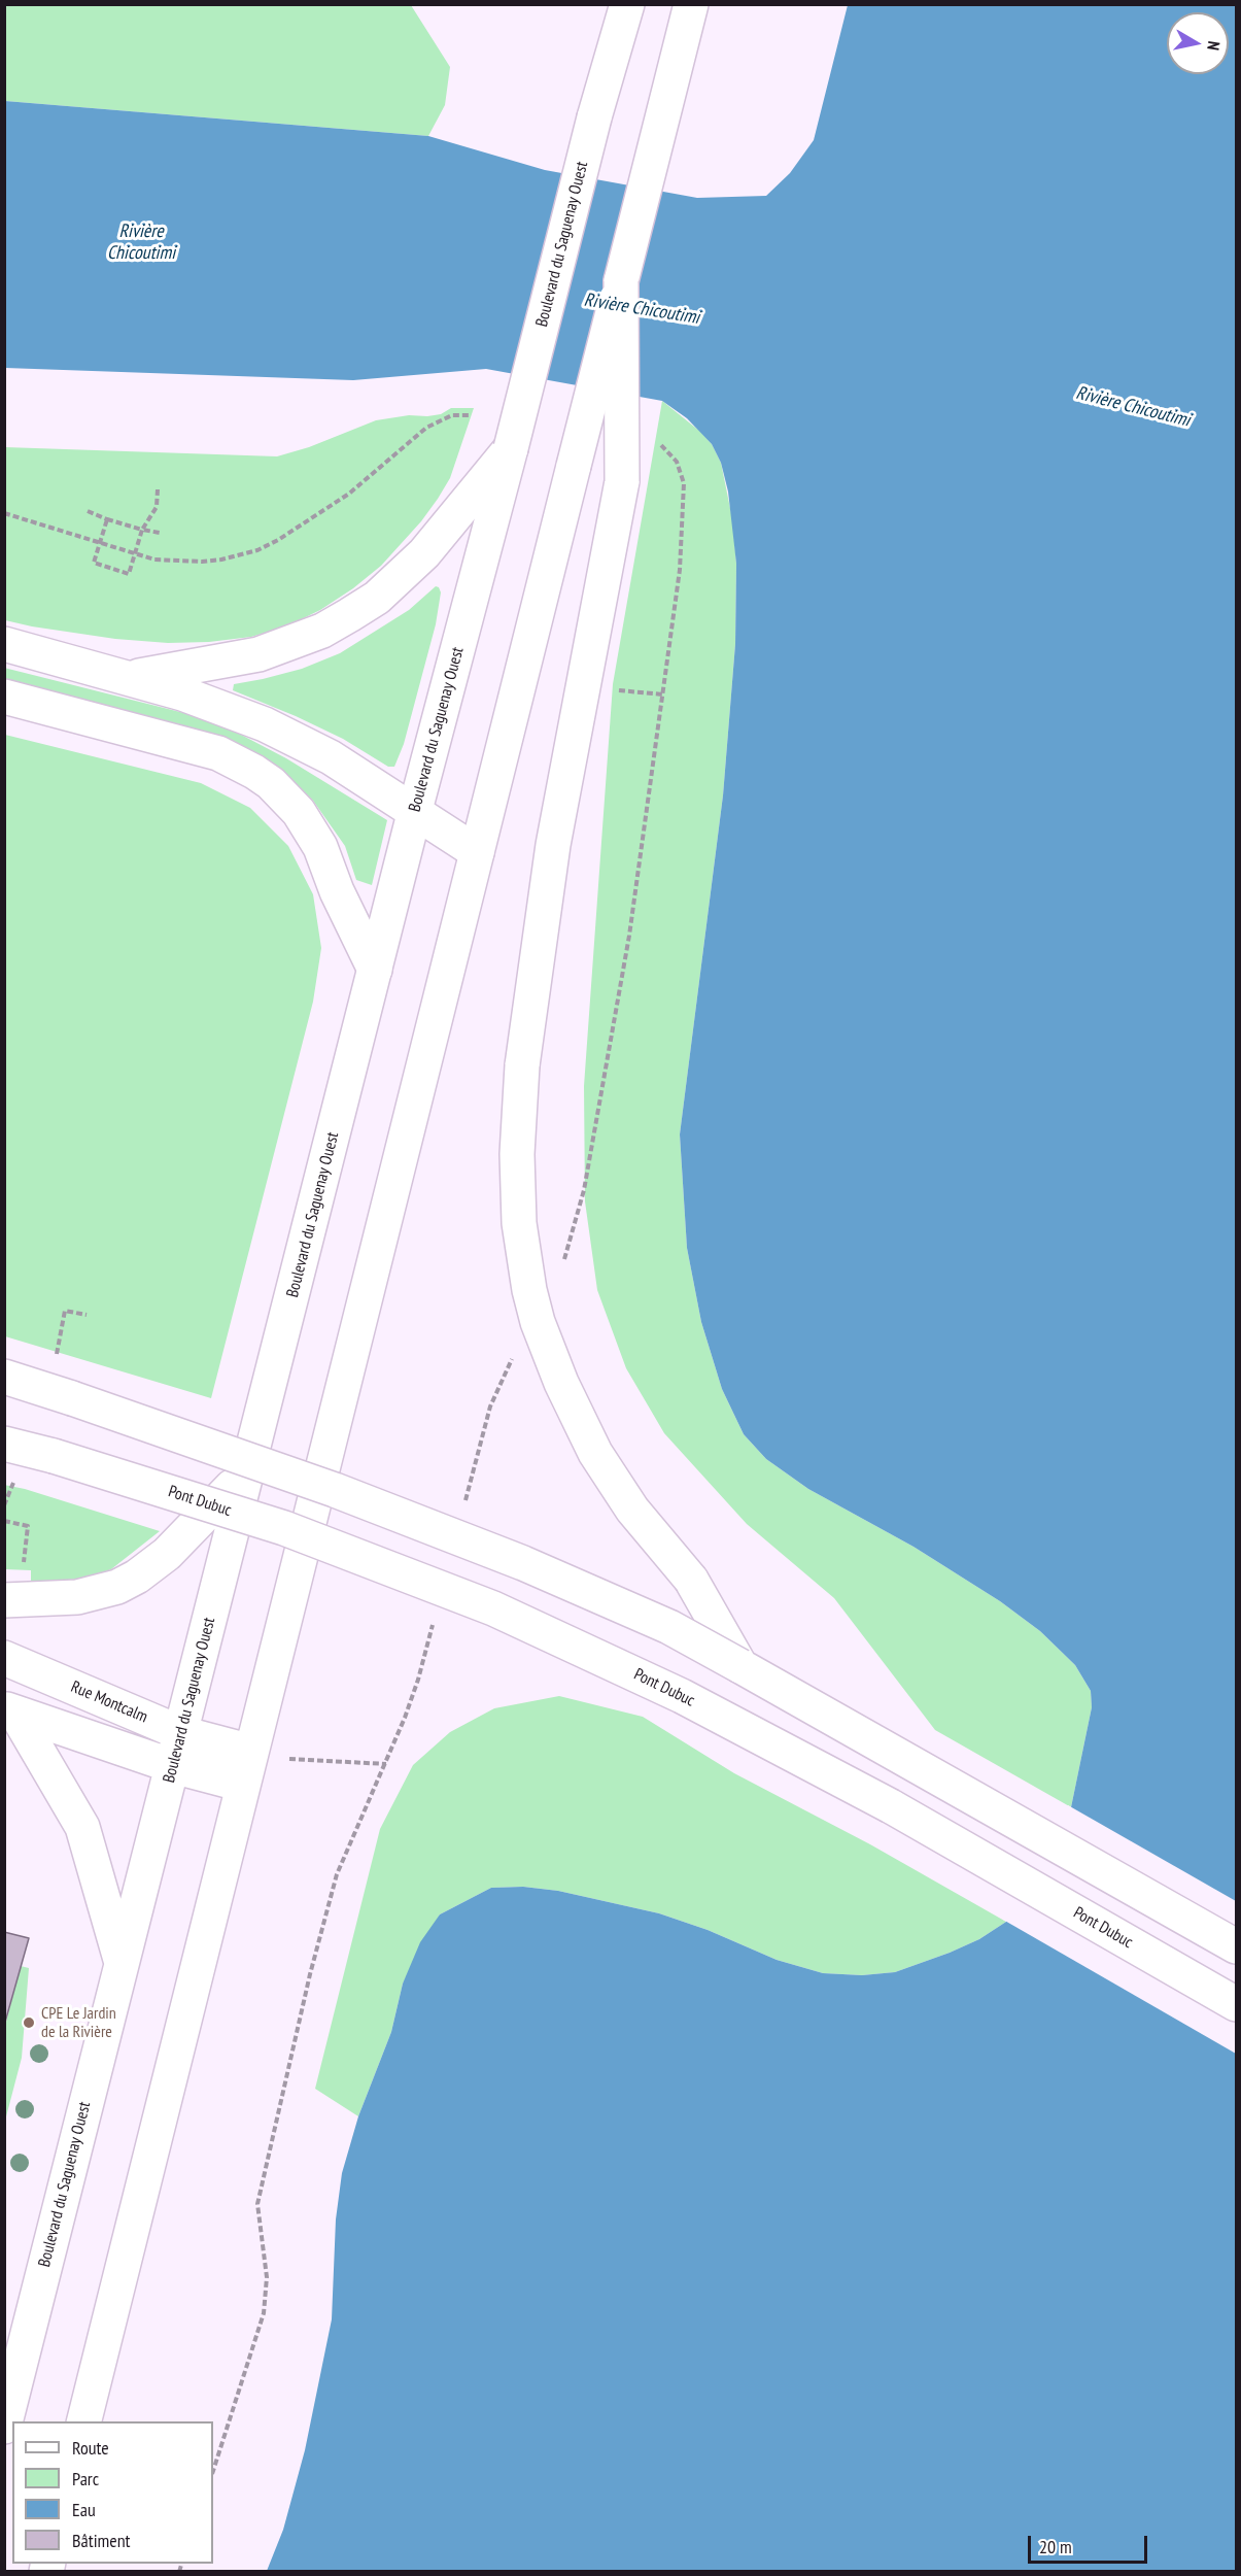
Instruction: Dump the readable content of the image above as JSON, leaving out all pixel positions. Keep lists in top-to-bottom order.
{
  "streets": {
    "main road": ["Boulevard du Saguenay Ouest", "Pont Dubuc", "Rue Montcalm"]
  },
  "crossings": [
    ["Boulevard du Saguenay Ouest", "Rue Montcalm"]
  ],
  "water": ["Rivière Chicoutimi"],
  "places": ["CPE Le Jardin de la Rivière"],
  "legend": [
    "Route",
    "Parc",
    "Eau",
    "Bâtiment"
  ],
  "scale_bar": "20 m",
  "north": "right"
}
